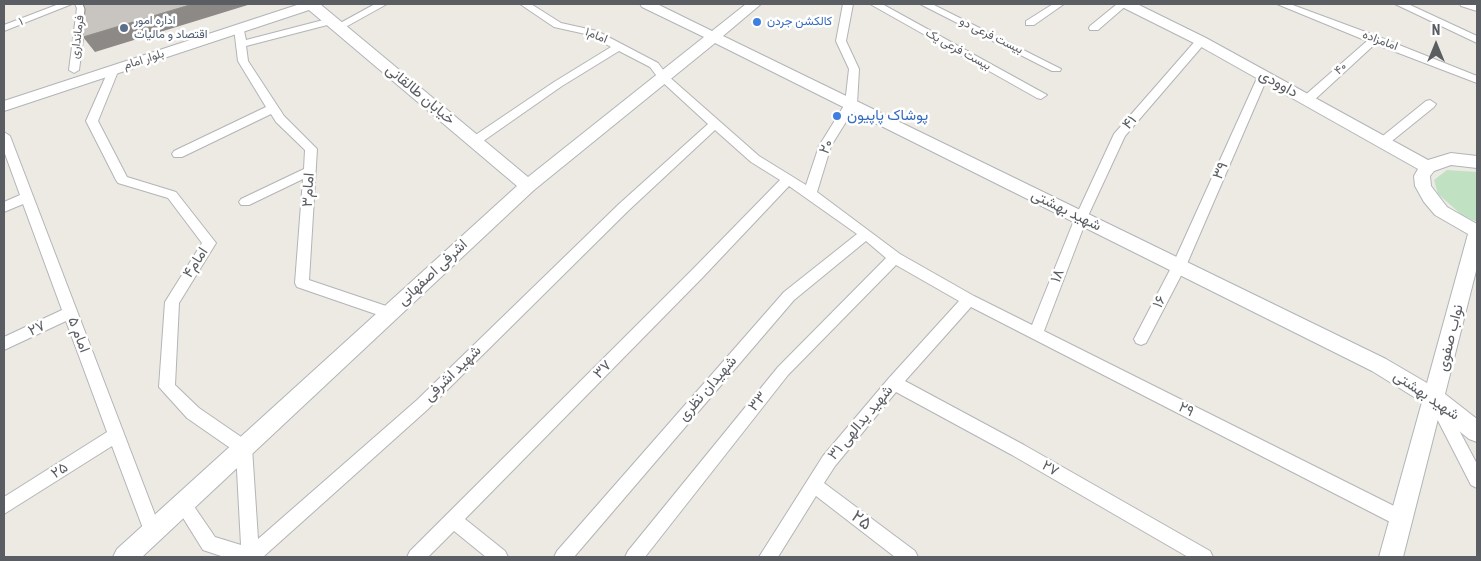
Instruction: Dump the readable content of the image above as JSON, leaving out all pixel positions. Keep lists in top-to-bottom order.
{
  "streets": {
    "main road": [
      "بلوار امام",
      "داوودی",
      "خیابان طالقانی",
      "شهید بهشتی",
      "اشرفی اصفهانی",
      "نواب صفوی"
    ],
    "street": [
      "۱",
      "امام۱",
      "بیست فرعی دو",
      "فرمانداری",
      "امامزاده",
      "بیست فرعی یک",
      "۴۰",
      "۴۱",
      "۲۰",
      "۳۹",
      "امام۳",
      "امام۴",
      "۱۸",
      "۱۶",
      "۲۷",
      "امام ۵",
      "۳۷",
      "شهید اشرفی",
      "شهیدان نظری",
      "۳۳",
      "۲۹",
      "۳۱ شهید یدالهی",
      "۲۵"
    ]
  },
  "crossings": [
    ["امام۱", "۲۰"],
    ["امام۱", "اشرفی اصفهانی"],
    ["امام۱", "۳۷"],
    ["امام۱", "شهید اشرفی"],
    ["امام۱", "۲۹"],
    ["فرمانداری", "بلوار امام"],
    ["امامزاده", "۴۰"],
    ["بلوار امام", "خیابان طالقانی"],
    ["بلوار امام", "امام۳"],
    ["بلوار امام", "امام۴"],
    ["۴۰", "داوودی"],
    ["داوودی", "۴۱"],
    ["داوودی", "۳۹"],
    ["خیابان طالقانی", "اشرفی اصفهانی"],
    ["۴۱", "شهید بهشتی"],
    ["۴۱", "۱۸"],
    ["۲۰", "شهید بهشتی"],
    ["۲۰", "۲۹"],
    ["۳۹", "شهید بهشتی"],
    ["۳۹", "۱۶"],
    ["امام۳", "اشرفی اصفهانی"],
    ["شهید بهشتی", "اشرفی اصفهانی"],
    ["شهید بهشتی", "۱۸"],
    ["شهید بهشتی", "۱۶"],
    ["شهید بهشتی", "نواب صفوی"],
    ["امام۴", "اشرفی اصفهانی"],
    ["اشرفی اصفهانی", "امام ۵"],
    ["۱۸", "۲۹"],
    ["۲۷", "امام ۵"],
    ["۲۷", "۳۱ شهید یدالهی"],
    ["امام ۵", "۲۵"],
    ["نواب صفوی", "۲۹"],
    ["شهیدان نظری", "۲۹"],
    ["۳۳", "۲۹"],
    ["۲۹", "۳۱ شهید یدالهی"],
    ["۳۱ شهید یدالهی", "۲۵"]
  ],
  "places": ["کالکشن جردن", "اداره امور اقتصاد و مالیات", "پوشاک پاپیون"],
  "north": "top"
}
